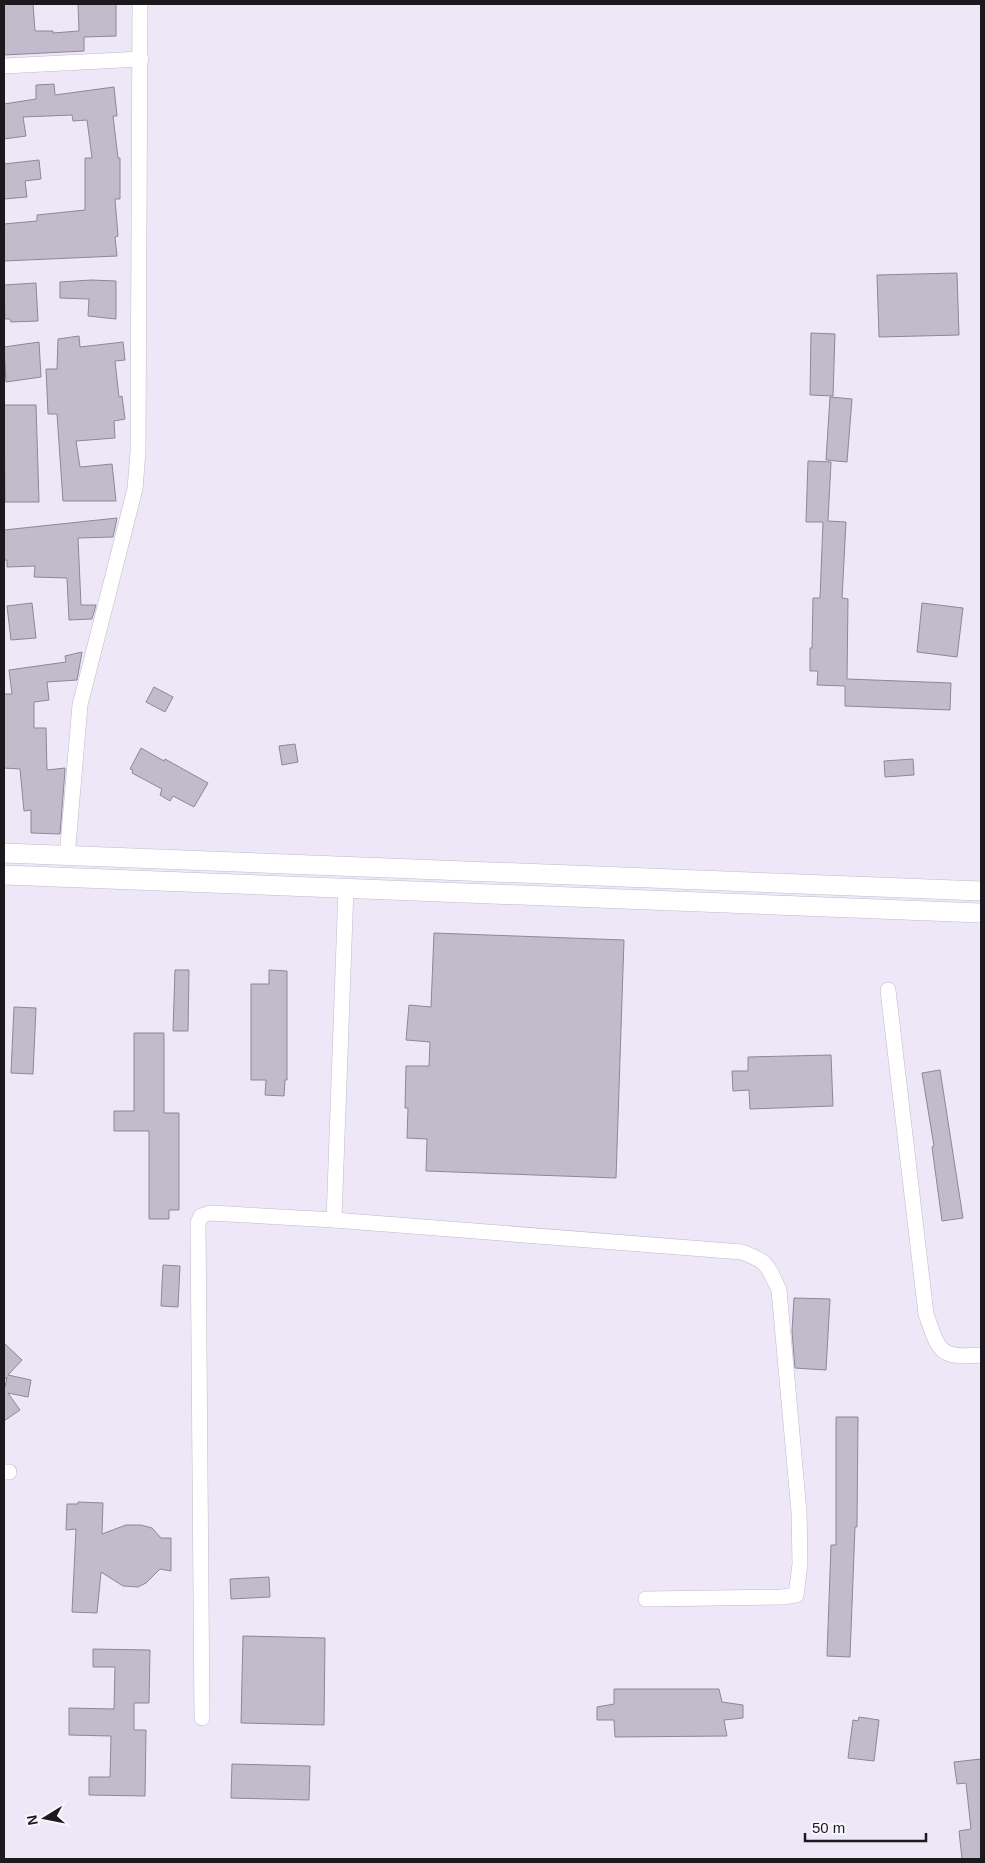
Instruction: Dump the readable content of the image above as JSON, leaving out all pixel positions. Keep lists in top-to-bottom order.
{
  "scale_bar": "50 m",
  "north": "left"
}
